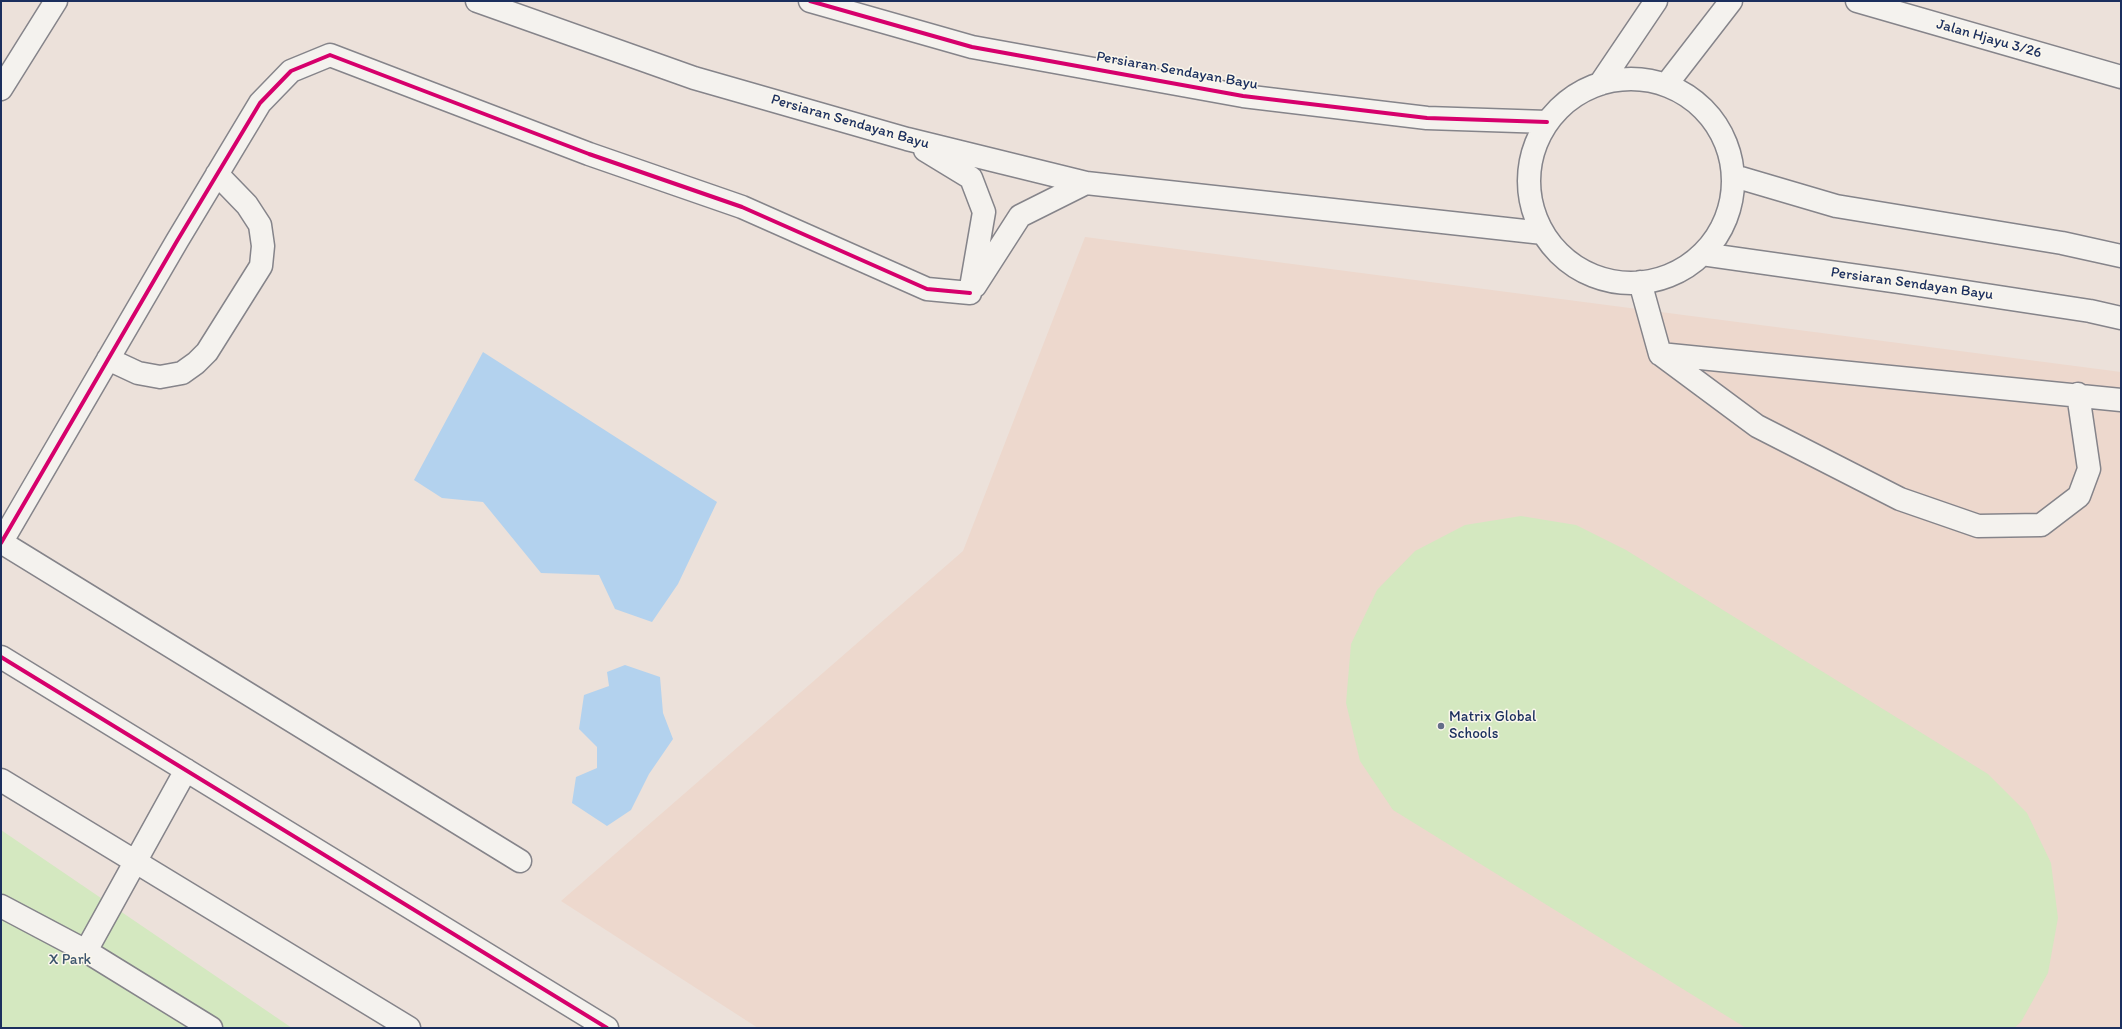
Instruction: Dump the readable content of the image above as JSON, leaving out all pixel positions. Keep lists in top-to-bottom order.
{
  "streets": {
    "street": ["Jalan Hjayu 3/26", "Persiaran Sendayan Bayu"]
  },
  "parks": ["X Park"],
  "places": ["Matrix Global Schools"]
}
